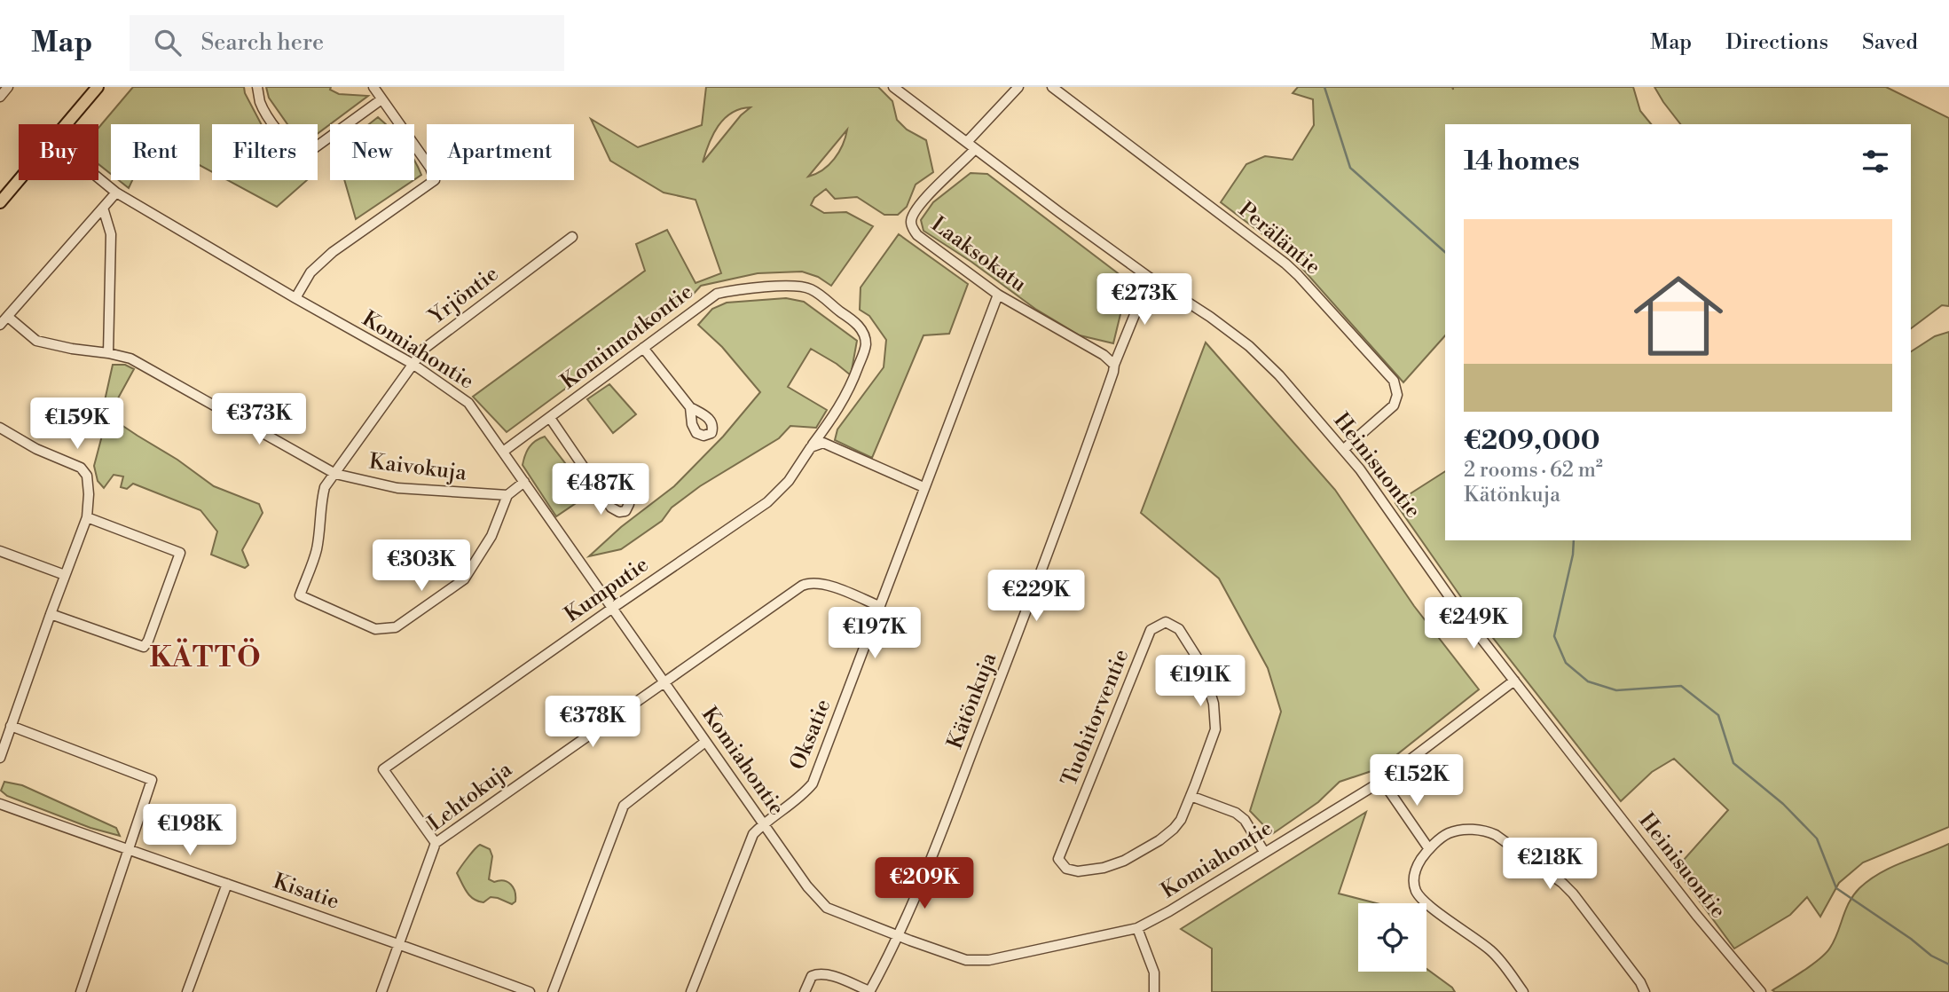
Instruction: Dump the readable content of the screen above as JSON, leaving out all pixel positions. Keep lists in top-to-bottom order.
{
  "streets": {
    "street": [
      "Peräläntie",
      "Laaksokatu",
      "Yrjöntie",
      "Kominnotkontie",
      "Komiahontie",
      "Heinisuontie",
      "Kaivokuja",
      "Kumputie",
      "Kätönkuja",
      "Tuohitorventie",
      "Oksatie",
      "Lehtokuja",
      "Kisatie"
    ]
  },
  "crossings": [
    ["Peräläntie", "Heinisuontie"],
    ["Laaksokatu", "Heinisuontie"],
    ["Laaksokatu", "Kätönkuja"],
    ["Laaksokatu", "Oksatie"],
    ["Yrjöntie", "Komiahontie"],
    ["Yrjöntie", "Kaivokuja"],
    ["Kominnotkontie", "Komiahontie"],
    ["Kominnotkontie", "Kumputie"],
    ["Komiahontie", "Heinisuontie"],
    ["Komiahontie", "Kumputie"],
    ["Komiahontie", "Kätönkuja"],
    ["Komiahontie", "Oksatie"],
    ["Komiahontie", "Lehtokuja"],
    ["Heinisuontie", "Kätönkuja"],
    ["Kumputie", "Lehtokuja"],
    ["Oksatie", "Lehtokuja"],
    ["Lehtokuja", "Kisatie"]
  ],
  "districts": ["KÄTTÖ"],
  "page": {
    "header": "Map",
    "search": "Search here",
    "nav": ["Map", "Directions", "Saved"],
    "chip": [
      "Buy",
      "Rent",
      "Filters",
      "New",
      "Apartment"
    ],
    "heading": "14 homes",
    "list": [
      {
        "name": "€209,000",
        "note": "2 rooms · 62 m² · Kätönkuja"
      }
    ],
    "price": [
      "€273K",
      "€373K",
      "€159K",
      "€487K",
      "€303K",
      "€229K",
      "€249K",
      "€197K",
      "€191K",
      "€378K",
      "€152K",
      "€198K",
      "€218K",
      "€209K"
    ]
  }
}
